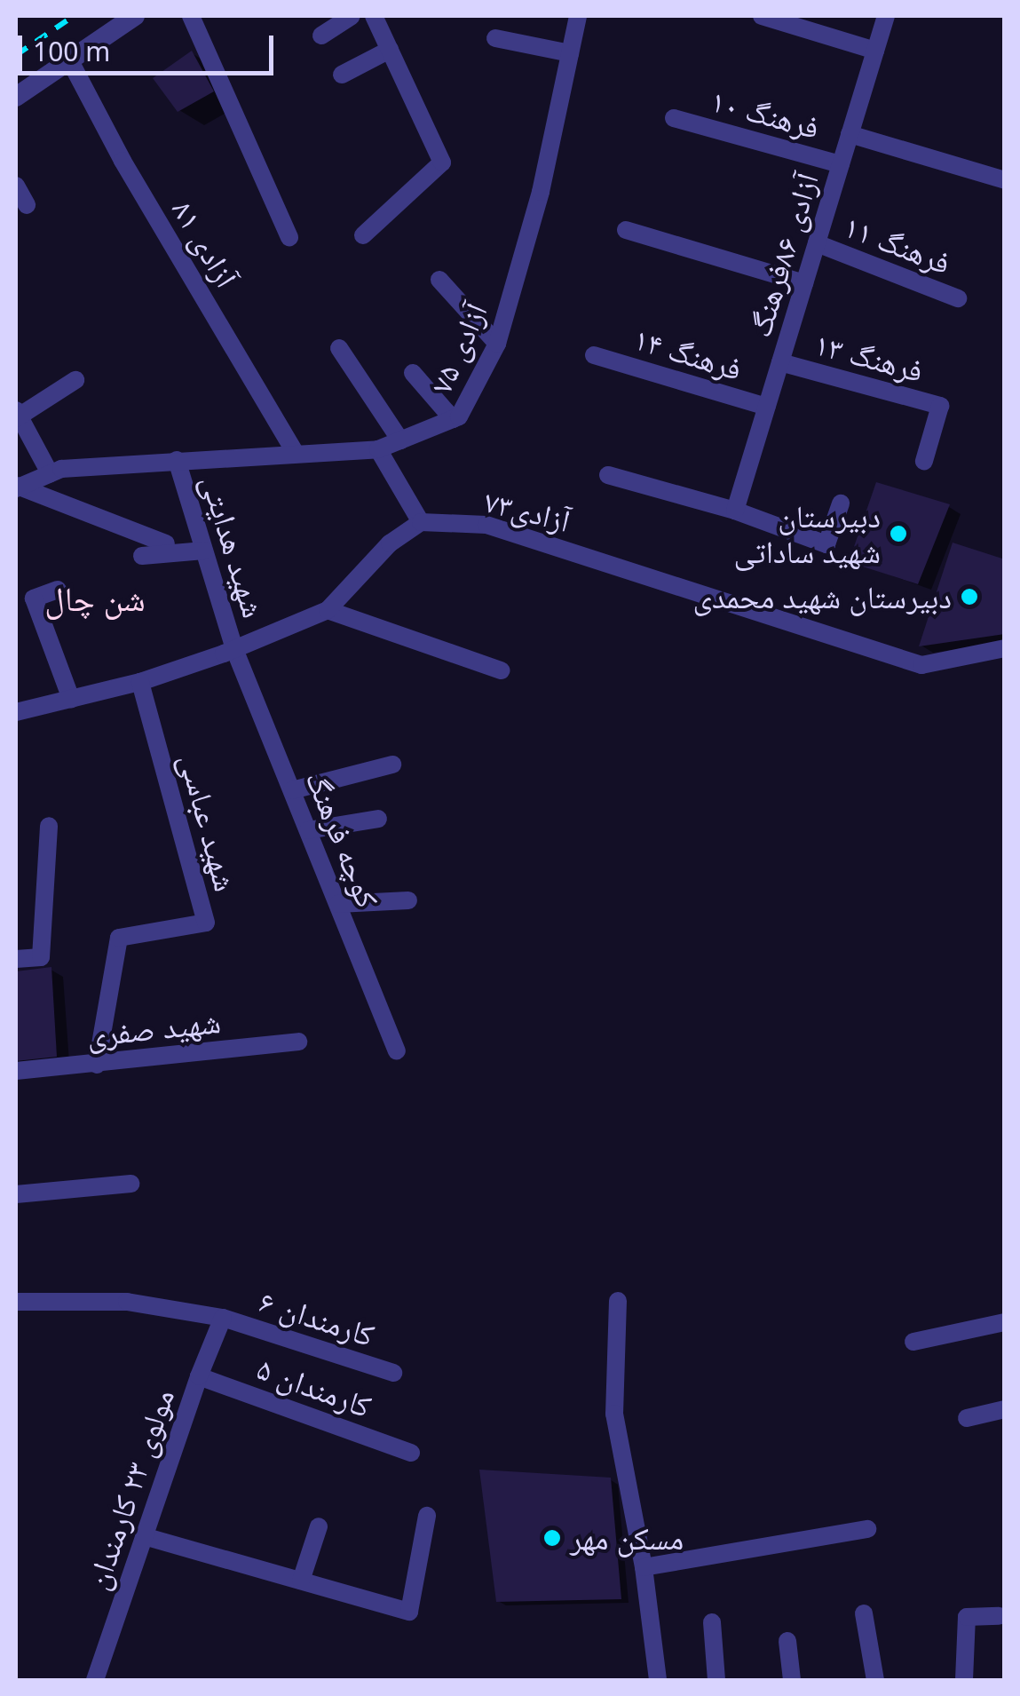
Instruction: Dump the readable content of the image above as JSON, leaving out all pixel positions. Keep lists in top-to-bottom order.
{
  "streets": {
    "street": [
      "فرهنگ ۱۰",
      "آزادی ۸۱",
      "فرهنگ ۱۱",
      "آزادی ۸۶فرهنگ",
      "آزادی ۷۵",
      "فرهنگ ۱۴",
      "فرهنگ ۱۳",
      "آزادی۷۳",
      "شهید هدایتی",
      "شهید عباسی",
      "کوچه فرهنگ",
      "شهید صفری",
      "کارمندان ۶",
      "کارمندان ۵",
      "مولوی ۲۳ کارمندان"
    ]
  },
  "crossings": [
    ["فرهنگ ۱۰", "آزادی ۸۶فرهنگ"],
    ["آزادی ۸۱", "آزادی ۷۵"],
    ["فرهنگ ۱۱", "آزادی ۸۶فرهنگ"],
    ["آزادی ۸۶فرهنگ", "فرهنگ ۱۴"],
    ["آزادی ۸۶فرهنگ", "فرهنگ ۱۳"],
    ["آزادی ۷۵", "شهید هدایتی"],
    ["شهید هدایتی", "کوچه فرهنگ"],
    ["شهید عباسی", "شهید صفری"],
    ["کارمندان ۶", "مولوی ۲۳ کارمندان"],
    ["کارمندان ۵", "مولوی ۲۳ کارمندان"]
  ],
  "districts": ["شن چال"],
  "places": ["دبیرستان شهید ساداتی", "دبیرستان شهید محمدی", "مسکن مهر"],
  "scale_bar": "100 m"
}
